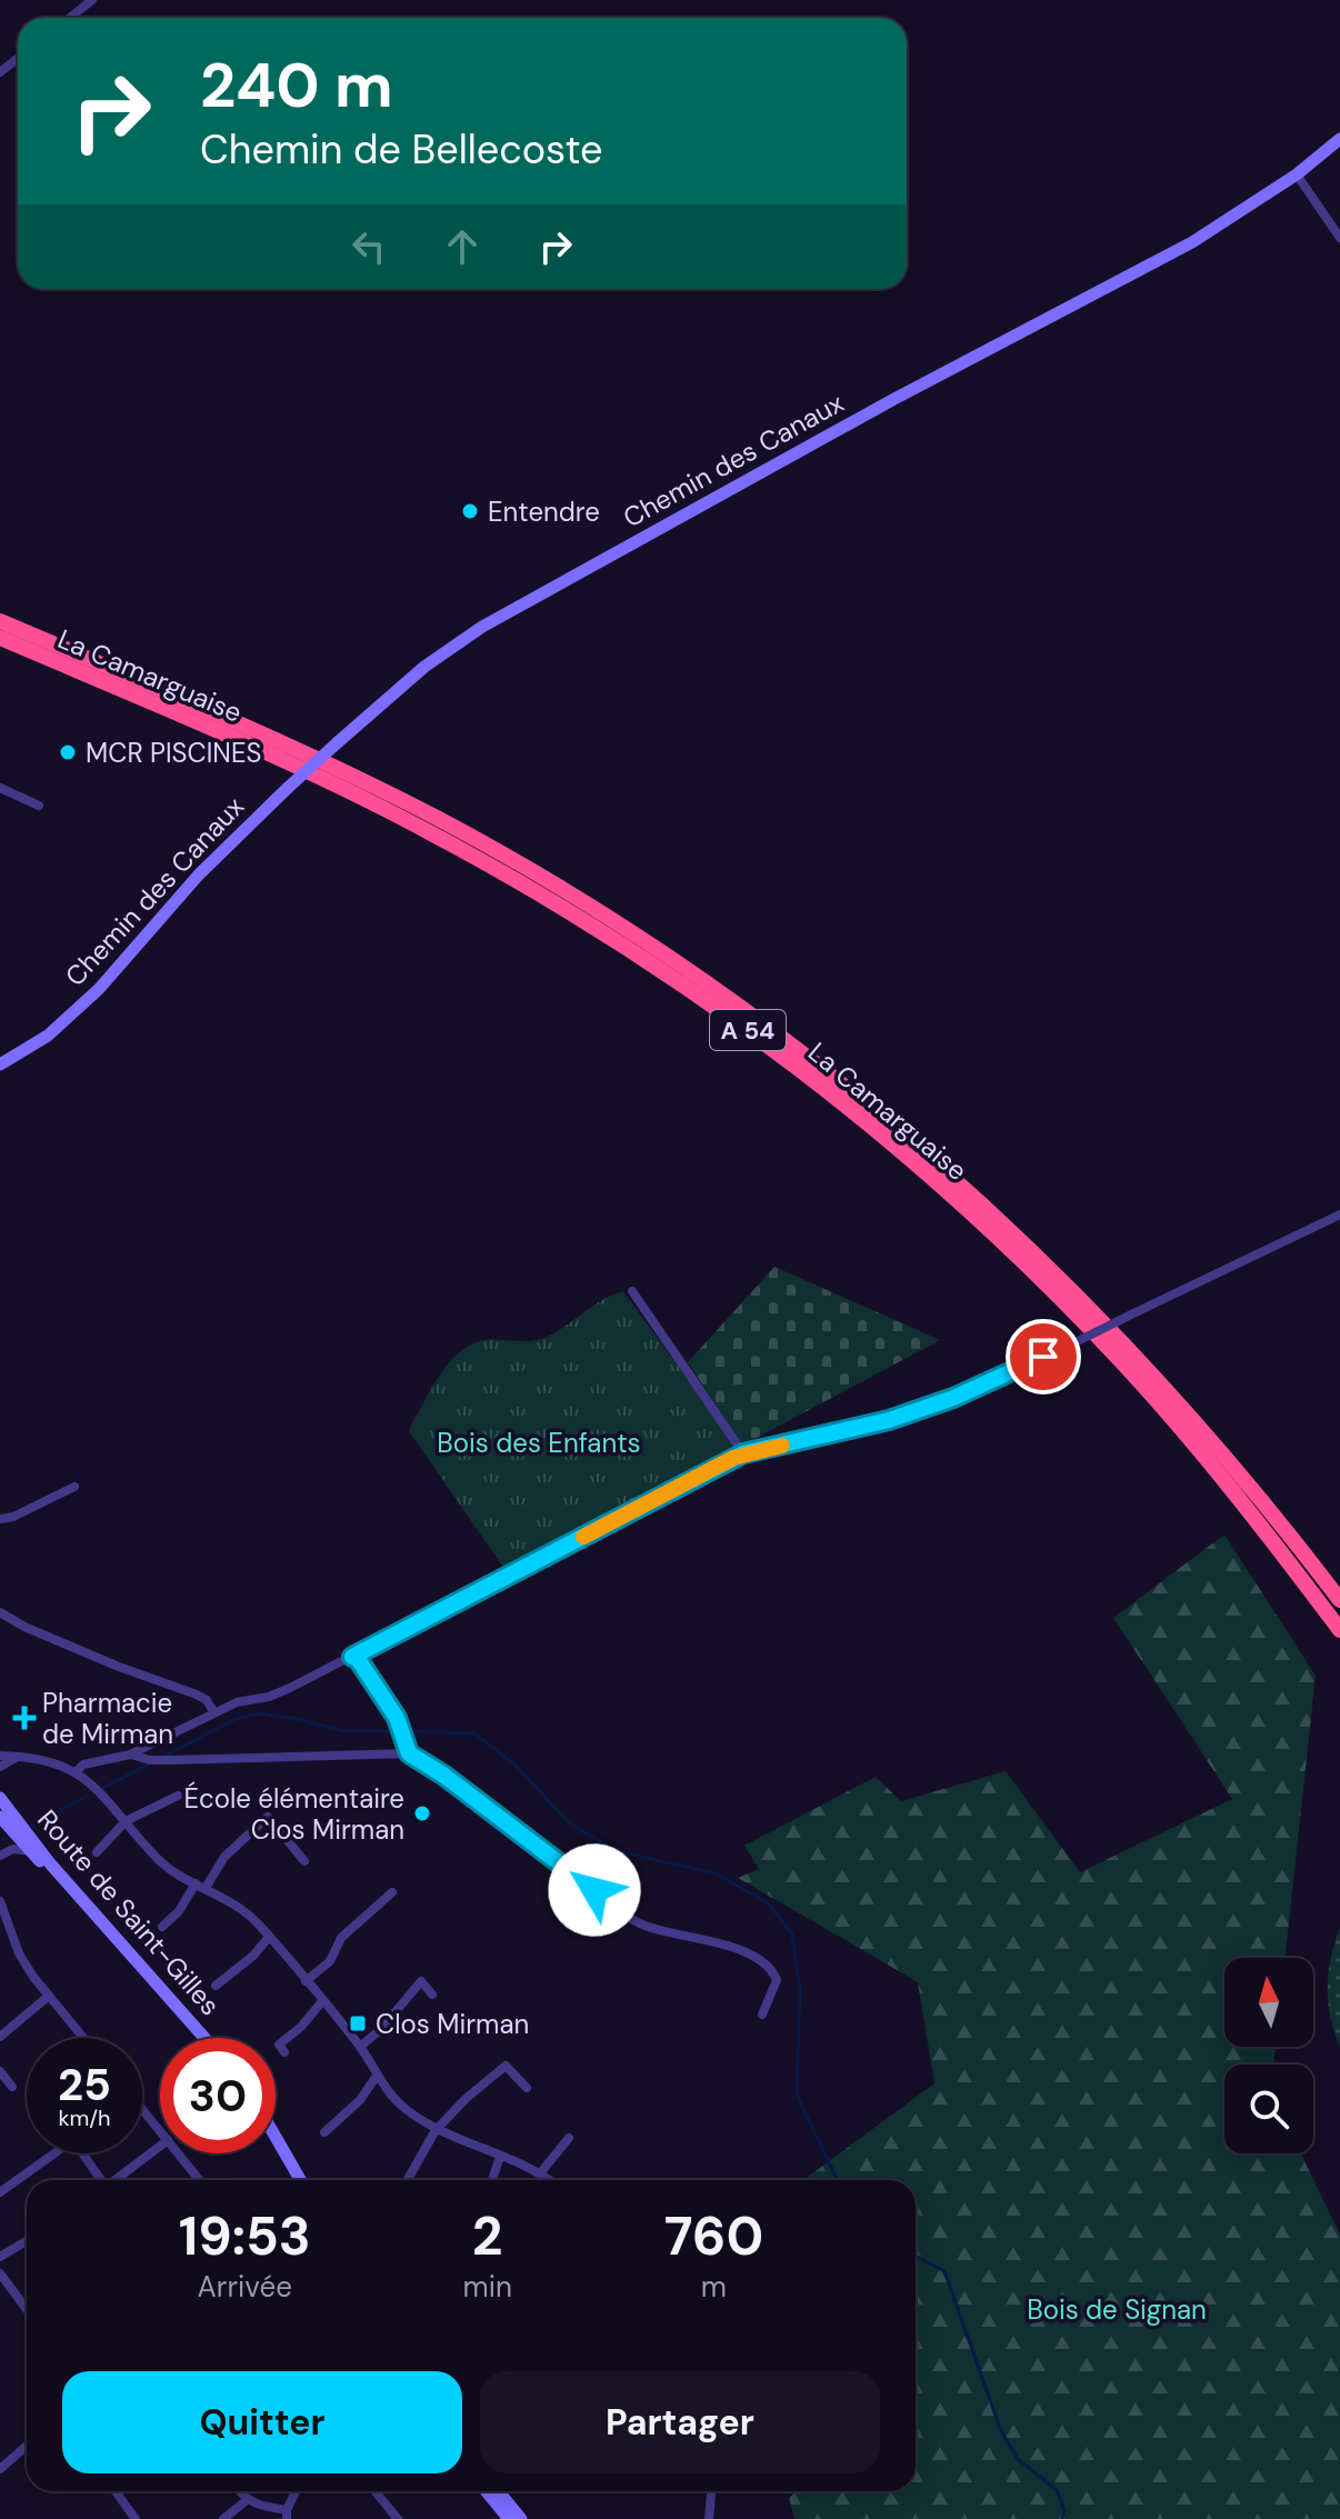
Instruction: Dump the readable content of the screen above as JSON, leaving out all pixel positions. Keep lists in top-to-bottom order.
{
  "streets": {
    "highway": ["La Camarguaise", "A 54"],
    "main road": ["Chemin des Canaux", "Route de Saint-Gilles"]
  },
  "parks": ["Bois des Enfants", "Bois de Signan"],
  "places": {
    "other": ["Entendre", "MCR PISCINES", "École élémentaire Clos Mirman"],
    "health": ["Pharmacie de Mirman"],
    "transit": ["Clos Mirman"]
  },
  "north": "top",
  "page": {
    "turn": ["240 m", "Chemin de Bellecoste"],
    "speed": "25 km/h",
    "limit": "30",
    "eta": [
      "19:53",
      "Arrivée",
      "2",
      "min",
      "760",
      "m"
    ],
    "buttons": ["Quitter", "Partager"]
  }
}
